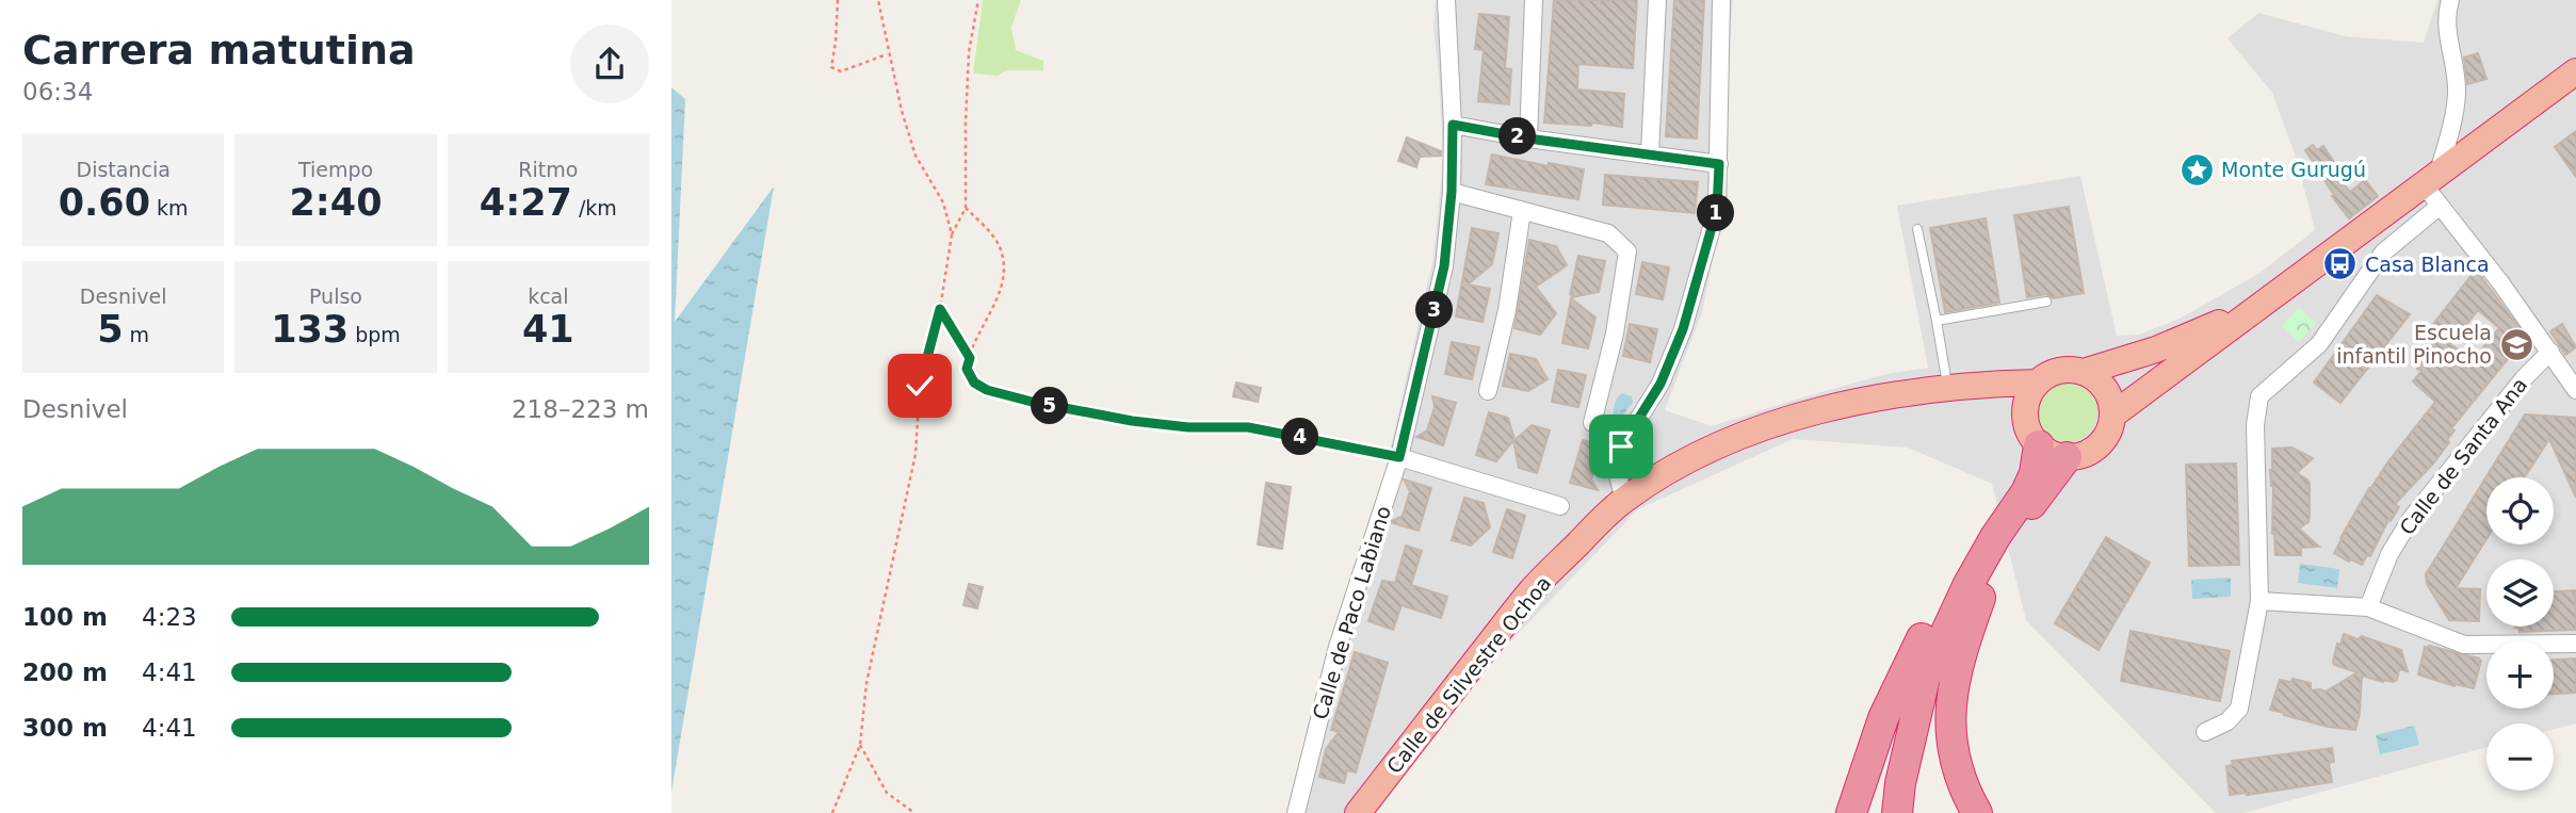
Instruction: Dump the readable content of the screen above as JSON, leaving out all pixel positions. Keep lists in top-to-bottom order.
{
  "streets": {
    "highway": ["Calle de Silvestre Ochoa"],
    "street": ["Calle de Santa Ana", "Calle de Paco Labiano"]
  },
  "places": {
    "place": ["Monte Gurugú"],
    "bus stop": ["Casa Blanca"],
    "school or university": ["Escuela infantil Pinocho"]
  },
  "page": {
    "heading": ["Carrera matutina", "06:34"],
    "pins": [
      "2",
      "1",
      "3",
      "5",
      "4"
    ],
    "stats": [
      ["Distancia", "0.60 km"],
      ["Tiempo", "2:40"],
      ["Ritmo", "4:27 /km"],
      ["Desnivel", "5 m"],
      ["Pulso", "133 bpm"],
      ["kcal", "41"]
    ],
    "chart": ["Desnivel", "218–223 m"],
    "map_buttons": ["+", "−"],
    "list": [
      {
        "name": "100 m",
        "note": "4:23"
      },
      {
        "name": "200 m",
        "note": "4:41"
      },
      {
        "name": "300 m",
        "note": "4:41"
      }
    ]
  }
}
